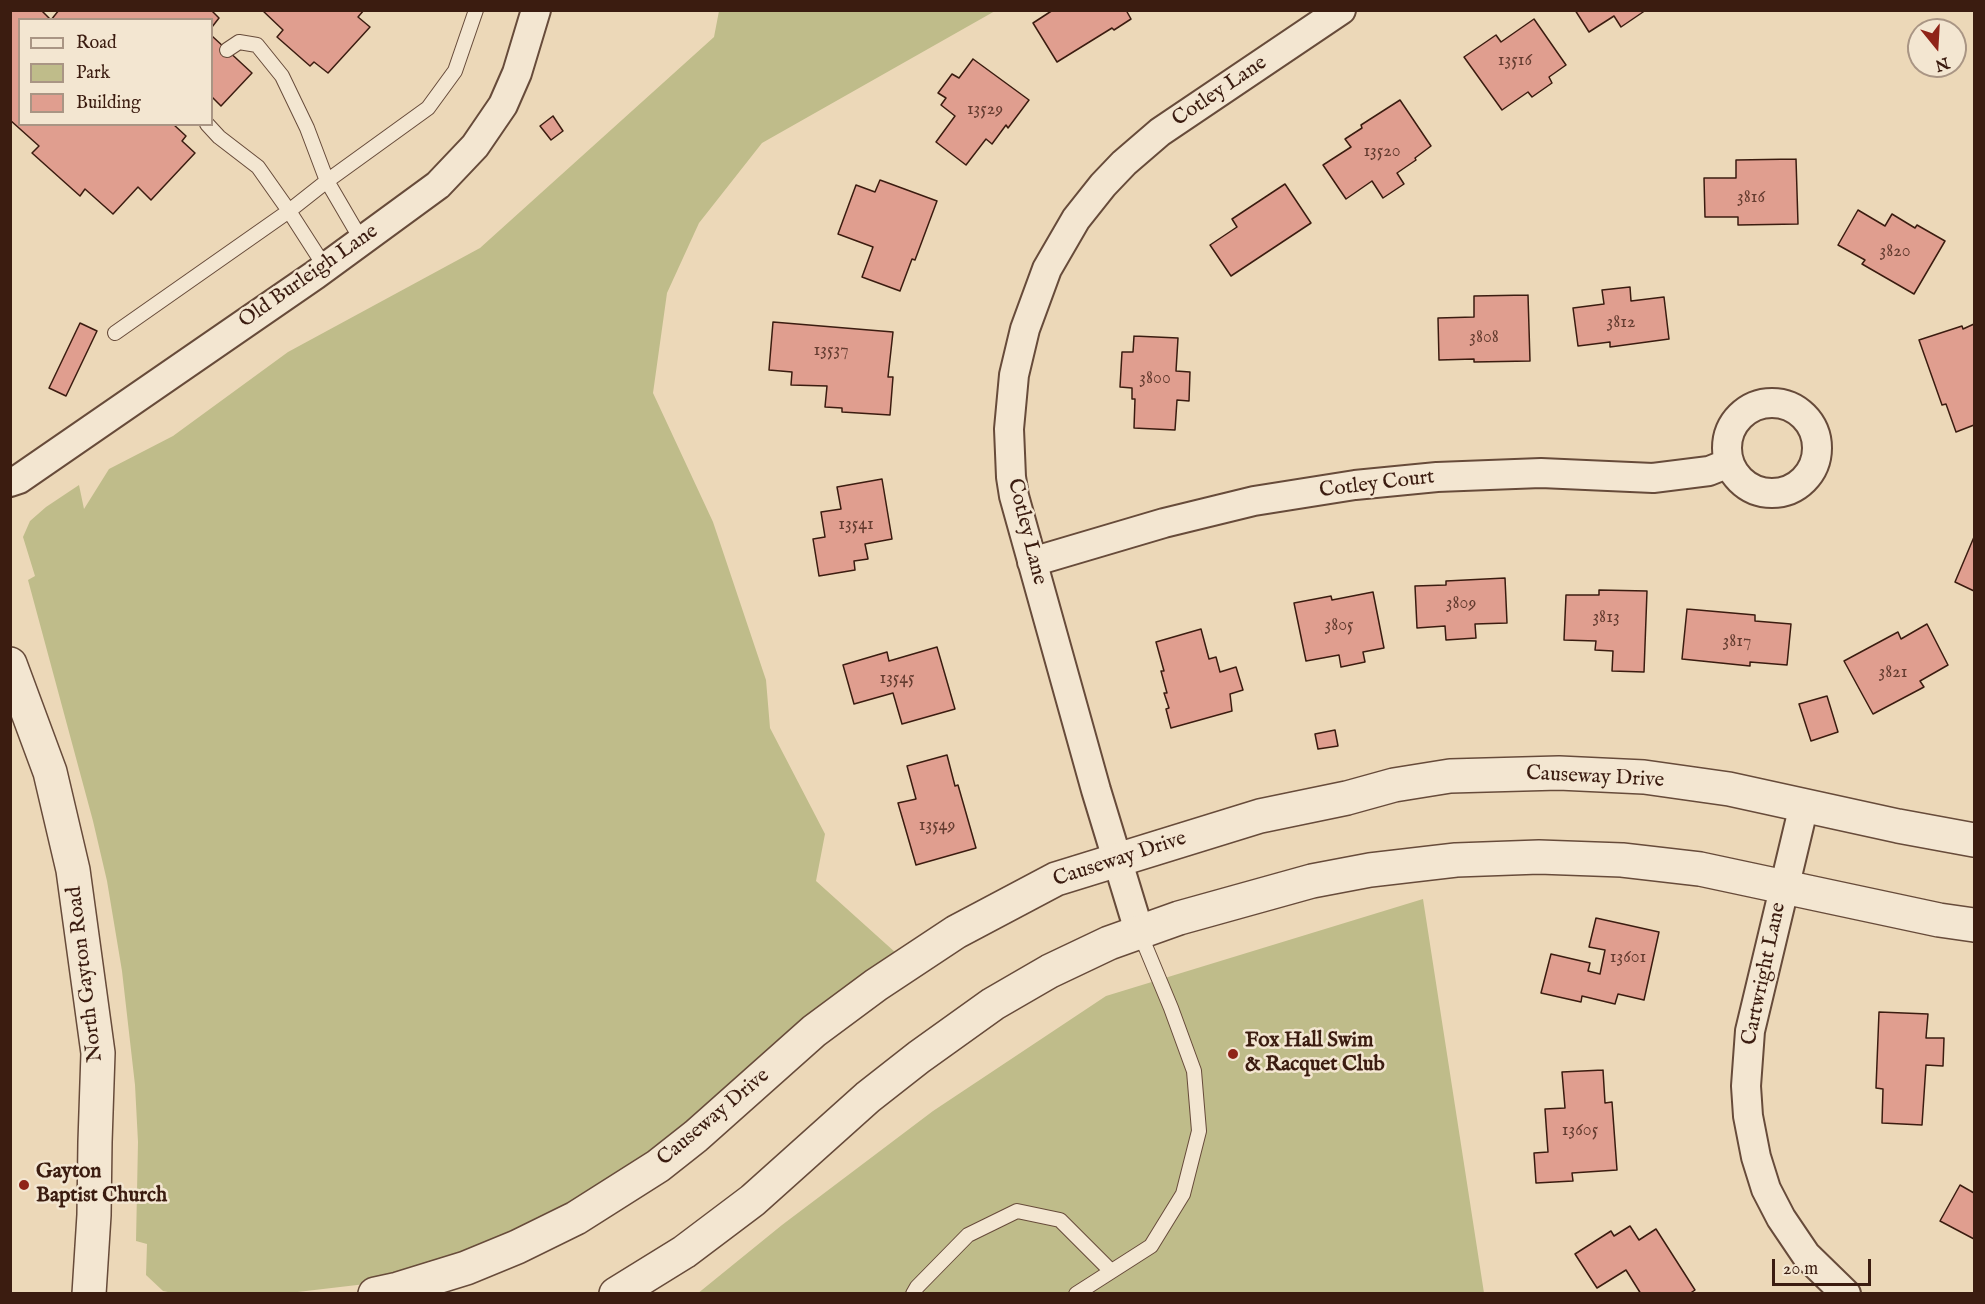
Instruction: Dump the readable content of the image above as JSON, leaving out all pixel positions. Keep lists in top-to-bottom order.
{
  "streets": {
    "street": [
      "Cotley Lane",
      "Old Burleigh Lane",
      "Cotley Court",
      "Causeway Drive",
      "North Gayton Road",
      "Cartwright Lane"
    ]
  },
  "crossings": [
    ["Cotley Lane", "Cotley Court"],
    ["Cotley Lane", "Causeway Drive"],
    ["Causeway Drive", "Cartwright Lane"]
  ],
  "places": ["Fox Hall Swim & Racquet Club", "Gayton Baptist Church"],
  "house_numbers": [
    "13516",
    "13529",
    "13520",
    "3816",
    "3820",
    "3812",
    "3808",
    "13537",
    "3800",
    "13541",
    "3809",
    "3813",
    "3805",
    "3817",
    "3821",
    "13545",
    "13549",
    "13601",
    "13605"
  ],
  "legend": ["Road", "Park", "Building"],
  "scale_bar": "20 m",
  "north": "bottom"
}
